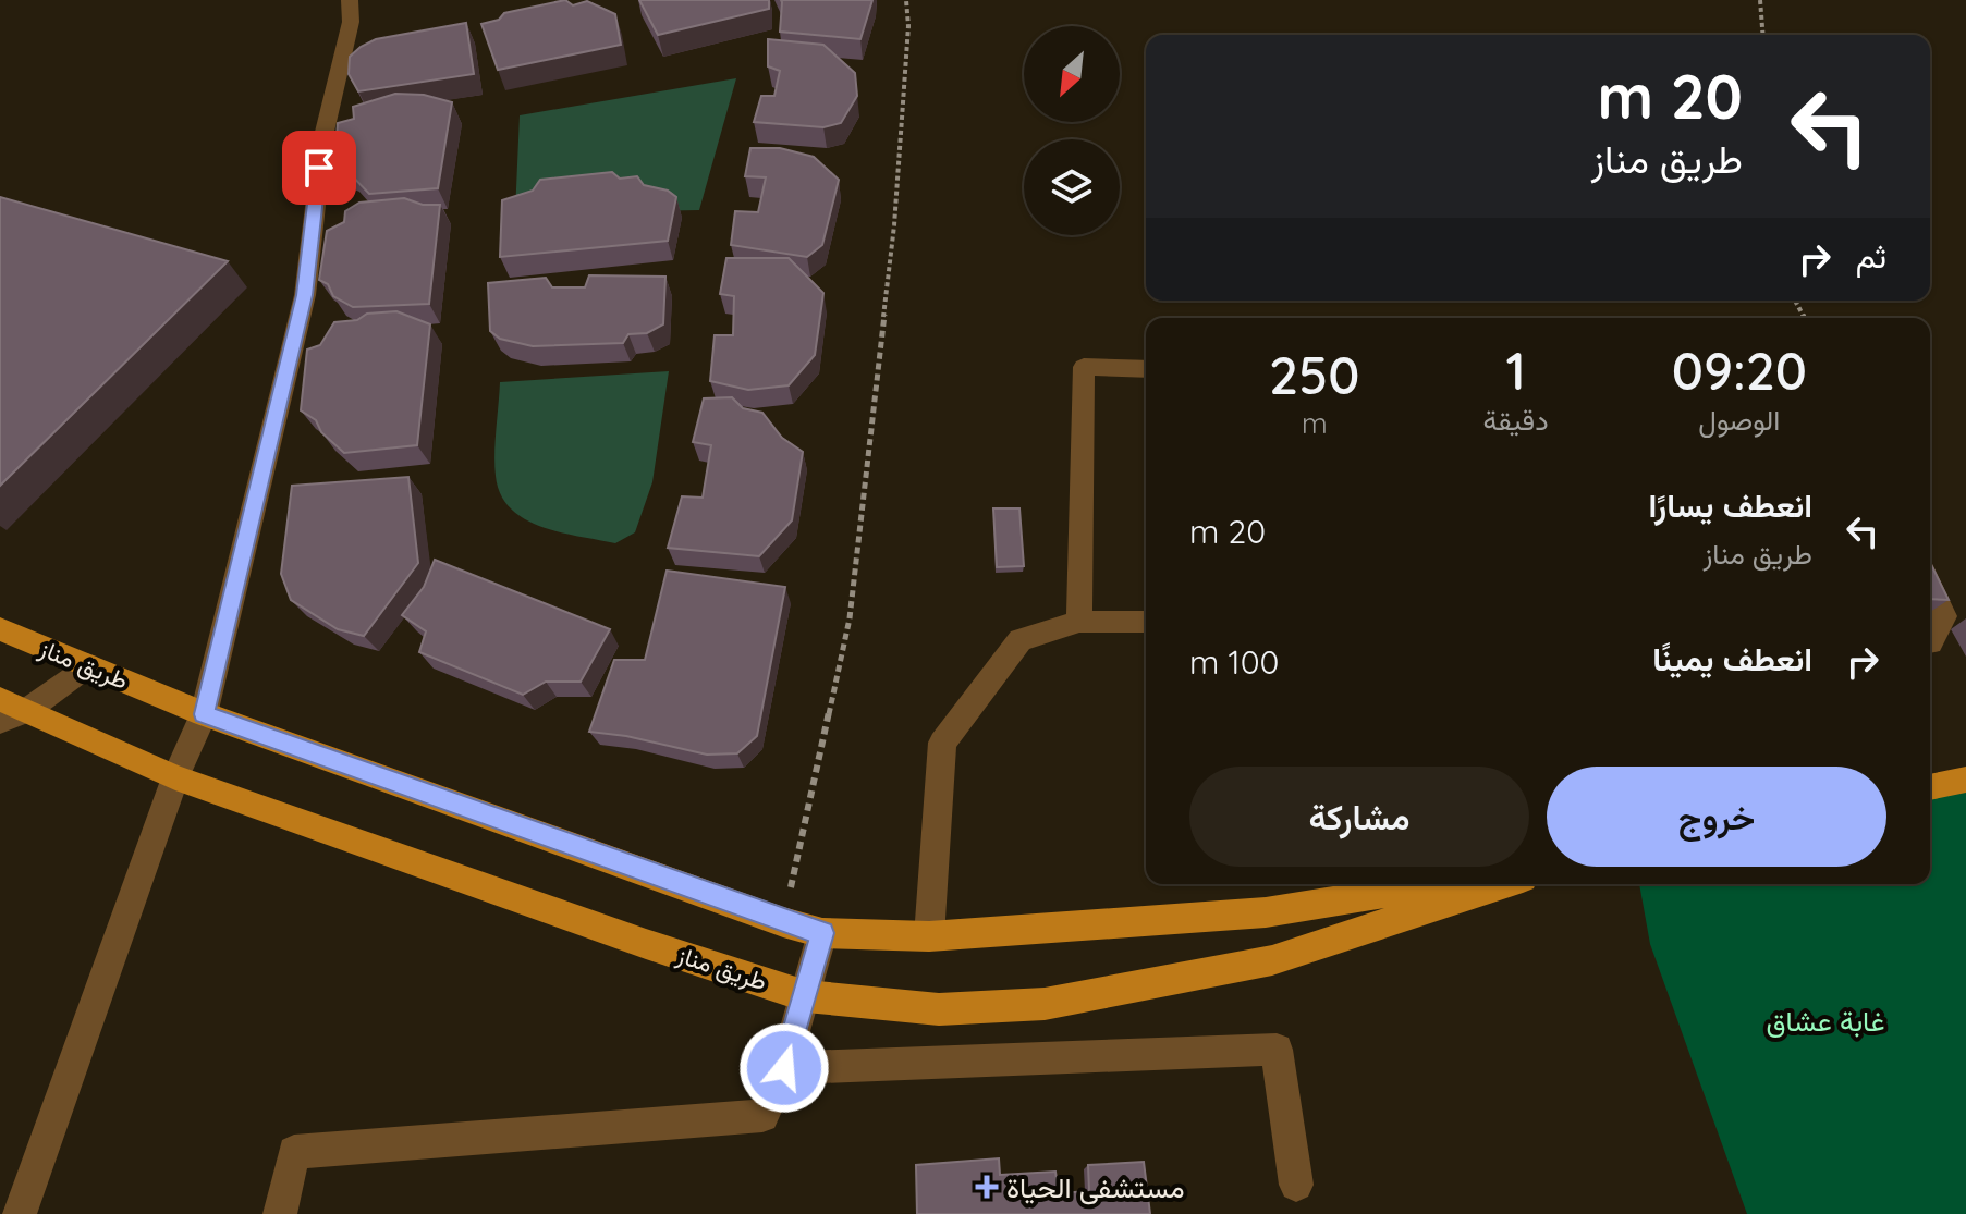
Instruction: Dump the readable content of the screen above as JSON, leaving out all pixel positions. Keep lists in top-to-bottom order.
{
  "streets": {
    "main road": ["طريق مناز"]
  },
  "parks": ["غابة عشاق"],
  "places": {
    "health": ["مستشفى الحياة"]
  },
  "north": "bottom left",
  "page": {
    "turn": ["20 m", "طريق مناز"],
    "then": "ثم",
    "eta": [
      "09:20",
      "الوصول",
      "1",
      "دقيقة",
      "250",
      "m"
    ],
    "list": [
      {
        "name": "انعطف يسارًا",
        "note": "طريق مناز",
        "value": "20 m"
      },
      {
        "name": "انعطف يمينًا",
        "value": "100 m"
      }
    ],
    "buttons": ["خروج", "مشاركة"]
  }
}
